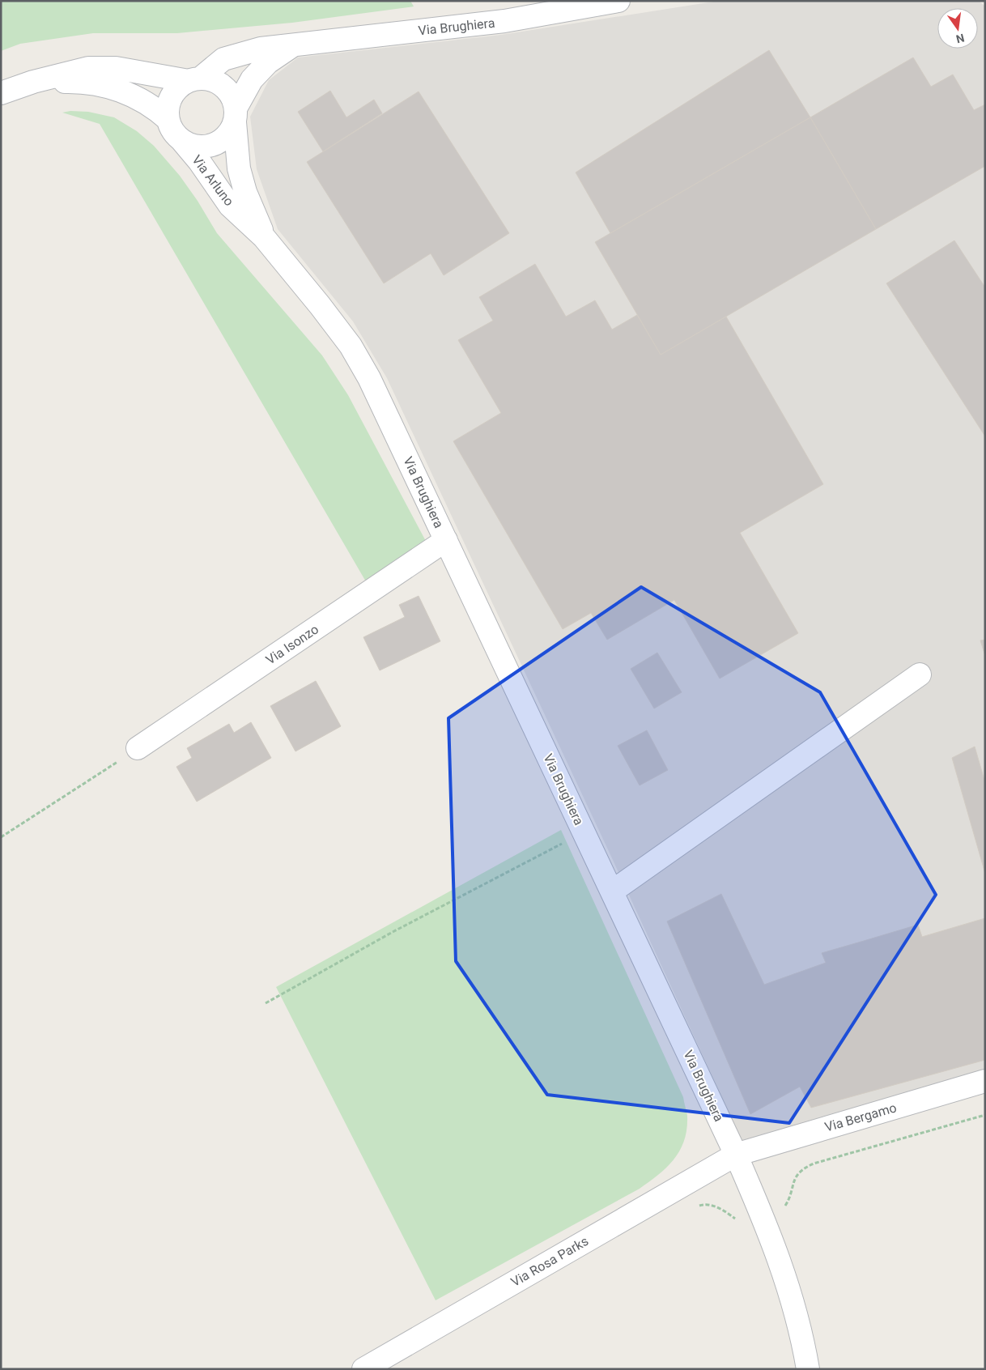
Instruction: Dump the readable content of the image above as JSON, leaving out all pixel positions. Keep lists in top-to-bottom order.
{
  "streets": {
    "street": [
      "Via Brughiera",
      "Via Arluno",
      "Via Isonzo",
      "Via Bergamo",
      "Via Rosa Parks"
    ]
  },
  "crossings": [
    ["Via Brughiera", "Via Arluno"],
    ["Via Brughiera", "Via Isonzo"],
    ["Via Brughiera", "Via Bergamo"],
    ["Via Brughiera", "Via Rosa Parks"],
    ["Via Bergamo", "Via Rosa Parks"]
  ],
  "north": "bottom"
}
